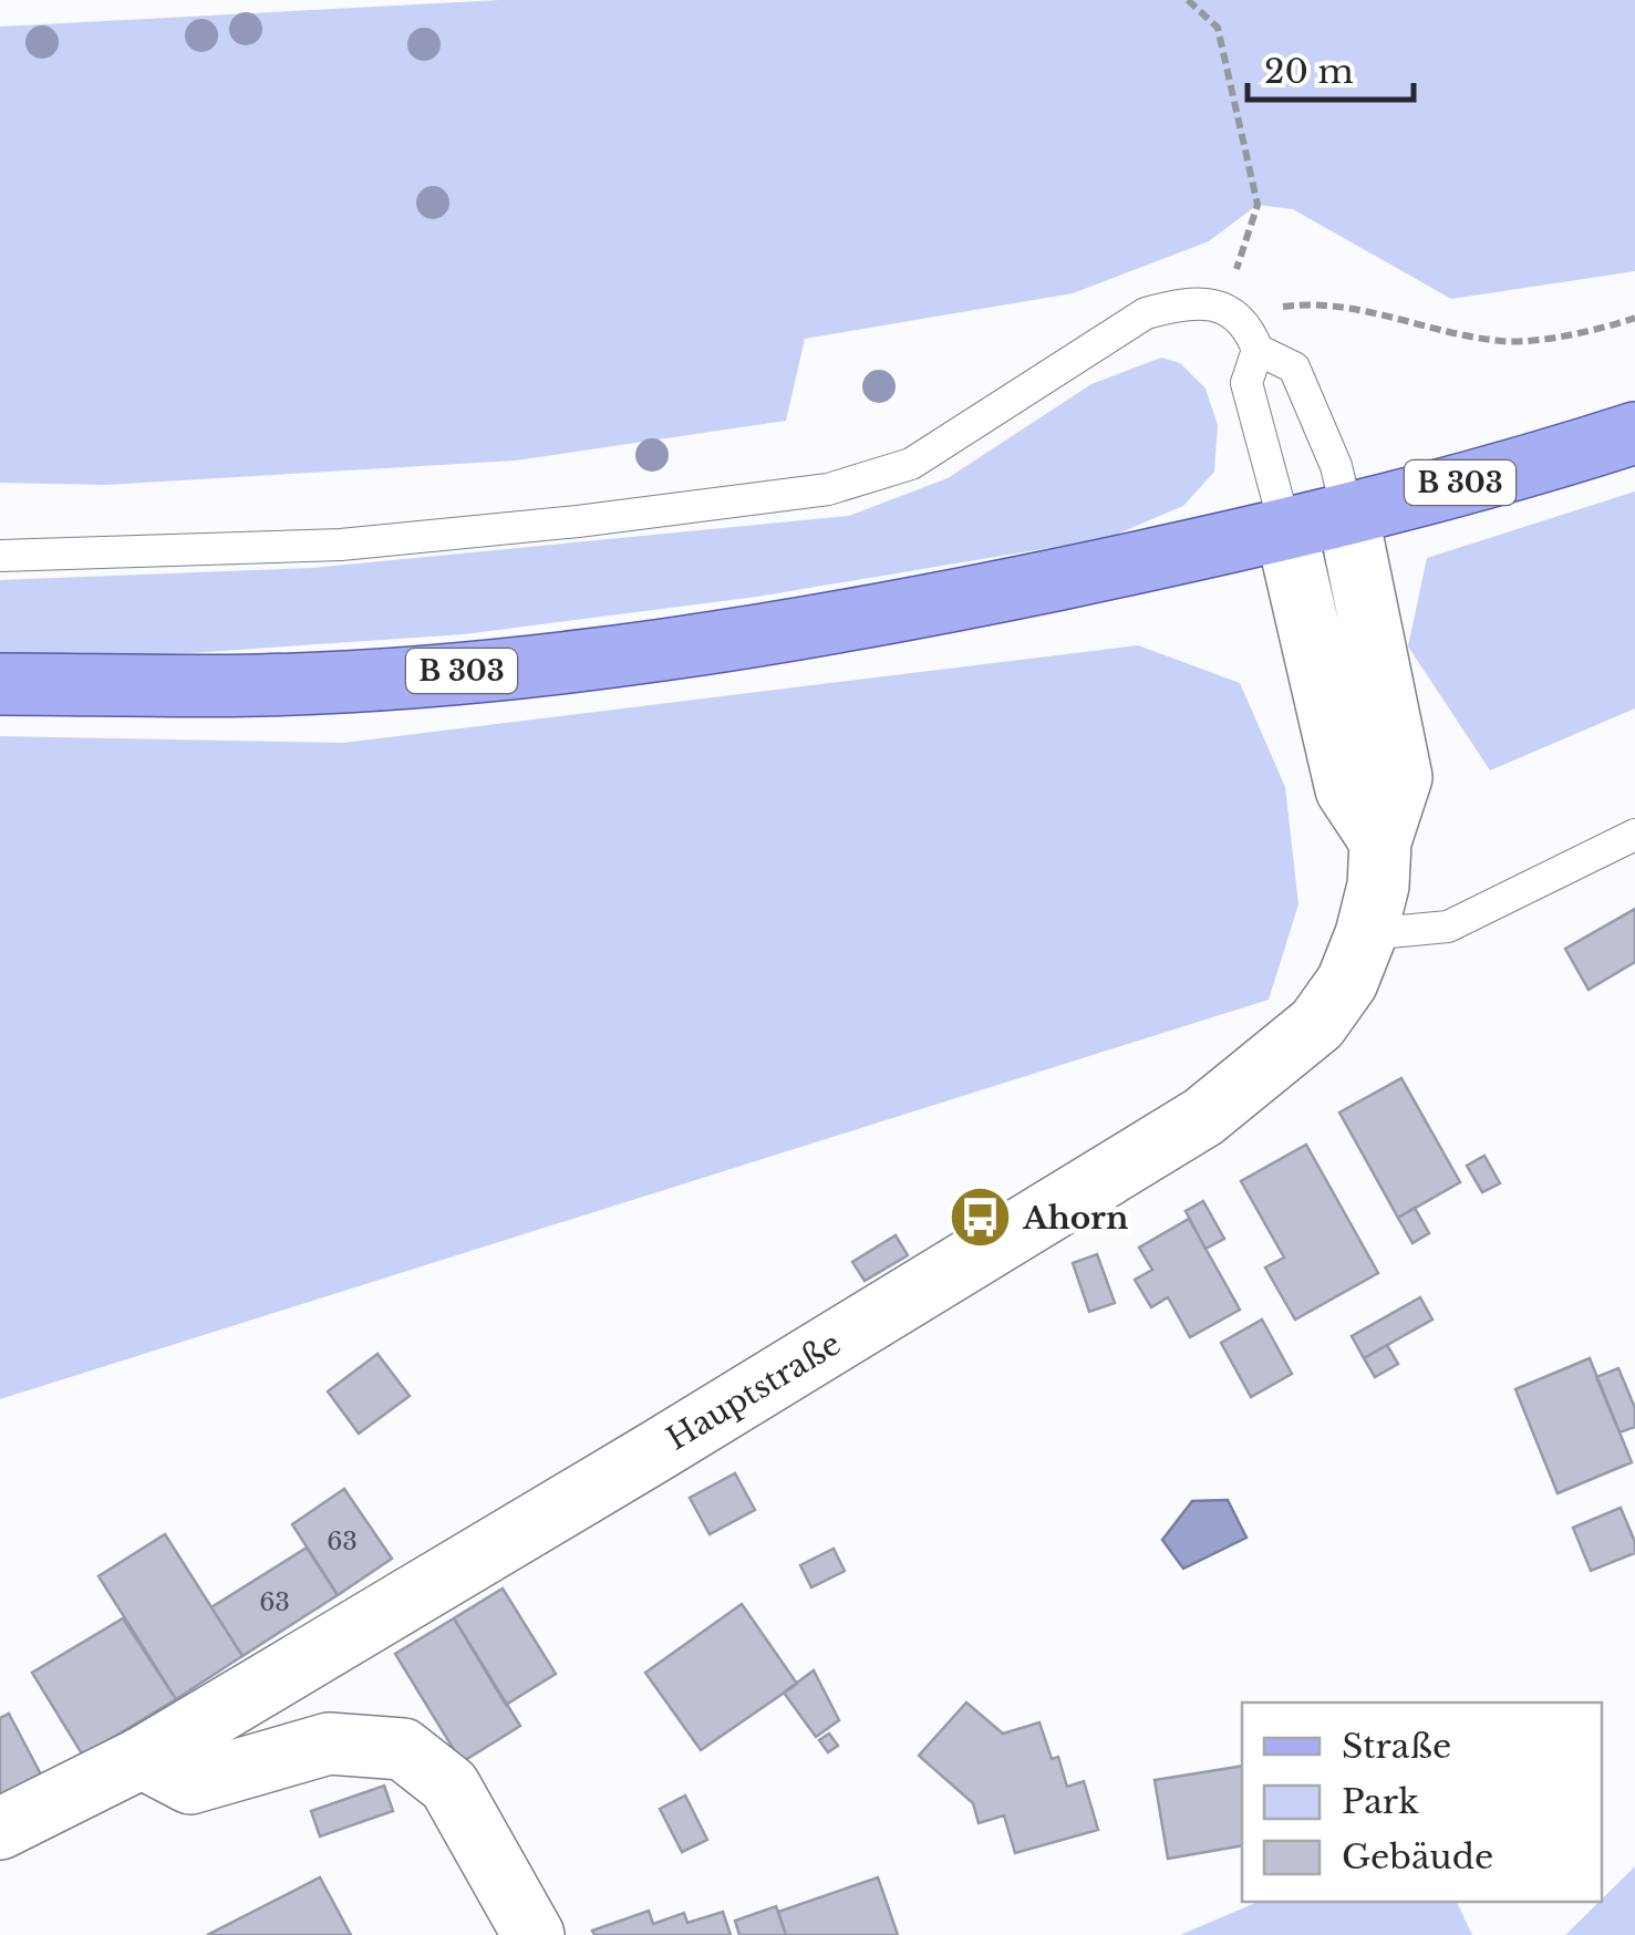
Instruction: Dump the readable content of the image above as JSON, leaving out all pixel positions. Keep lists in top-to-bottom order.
{
  "streets": {
    "main road": ["B 303"],
    "street": ["Hauptstraße"]
  },
  "crossings": [
    ["B 303", "Hauptstraße"]
  ],
  "places": {
    "bus stop": ["Ahorn"]
  },
  "house_numbers": ["63", "63"],
  "legend": ["Straße", "Park", "Gebäude"],
  "scale_bar": "20 m"
}
